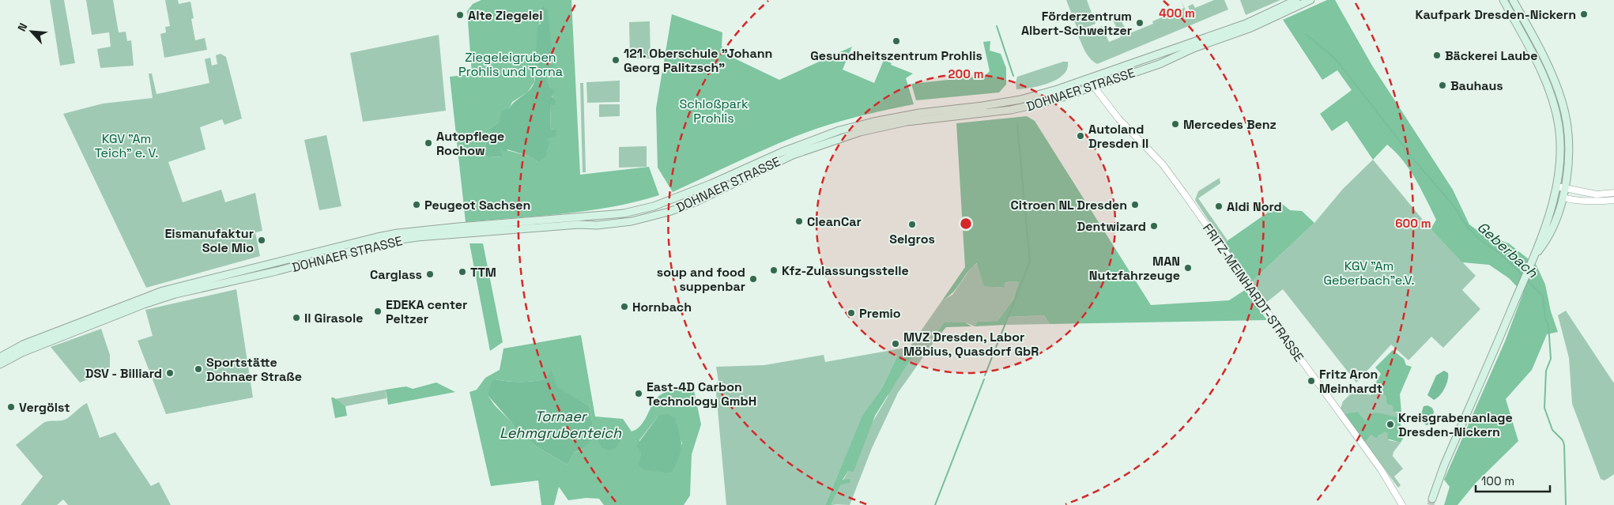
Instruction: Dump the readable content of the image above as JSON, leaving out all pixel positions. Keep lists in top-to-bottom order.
{
  "streets": {
    "main road": ["DOHNAER STRASSE"],
    "street": ["FRITZ-MEINHARDT-STRASSE"]
  },
  "crossings": [
    ["DOHNAER STRASSE", "FRITZ-MEINHARDT-STRASSE"]
  ],
  "water": ["Geberbach", "Tornaer Lehmgrubenteich"],
  "parks": [
    "Ziegeleigruben Prohlis und Torna",
    "Schloßpark Prohlis",
    "KGV \"Am Teich\" e. V.",
    "KGV \"Am Geberbach\"e.V."
  ],
  "places": [
    "Kaufpark Dresden-Nickern",
    "Alte Ziegelei",
    "Förderzentrum Albert-Schweitzer",
    "Gesundheitszentrum Prohlis",
    "Bäckerei Laube",
    "121. Oberschule \"Johann Georg Palitzsch\"",
    "Bauhaus",
    "Mercedes Benz",
    "Autoland Dresden II",
    "Autopflege Rochow",
    "Peugeot Sachsen",
    "Citroen NL Dresden",
    "Aldi Nord",
    "CleanCar",
    "Selgros",
    "Dentwizard",
    "Eismanufaktur Sole Mio",
    "MAN Nutzfahrzeuge",
    "Kfz-Zulassungsstelle",
    "TTM",
    "Carglass",
    "soup and food suppenbar",
    "Hornbach",
    "EDEKA center Peltzer",
    "Premio",
    "Il Girasole",
    "MVZ Dresden, Labor Möbius, Quasdorf GbR",
    "Sportstätte Dohnaer Straße",
    "DSV - Billiard",
    "Fritz Aron Meinhardt",
    "East-4D Carbon Technology GmbH",
    "Vergölst",
    "Kreisgrabenanlage Dresden-Nickern"
  ],
  "scale_bar": "100 m",
  "north": "top left",
  "rings": ["400 m", "200 m", "600 m"]
}
